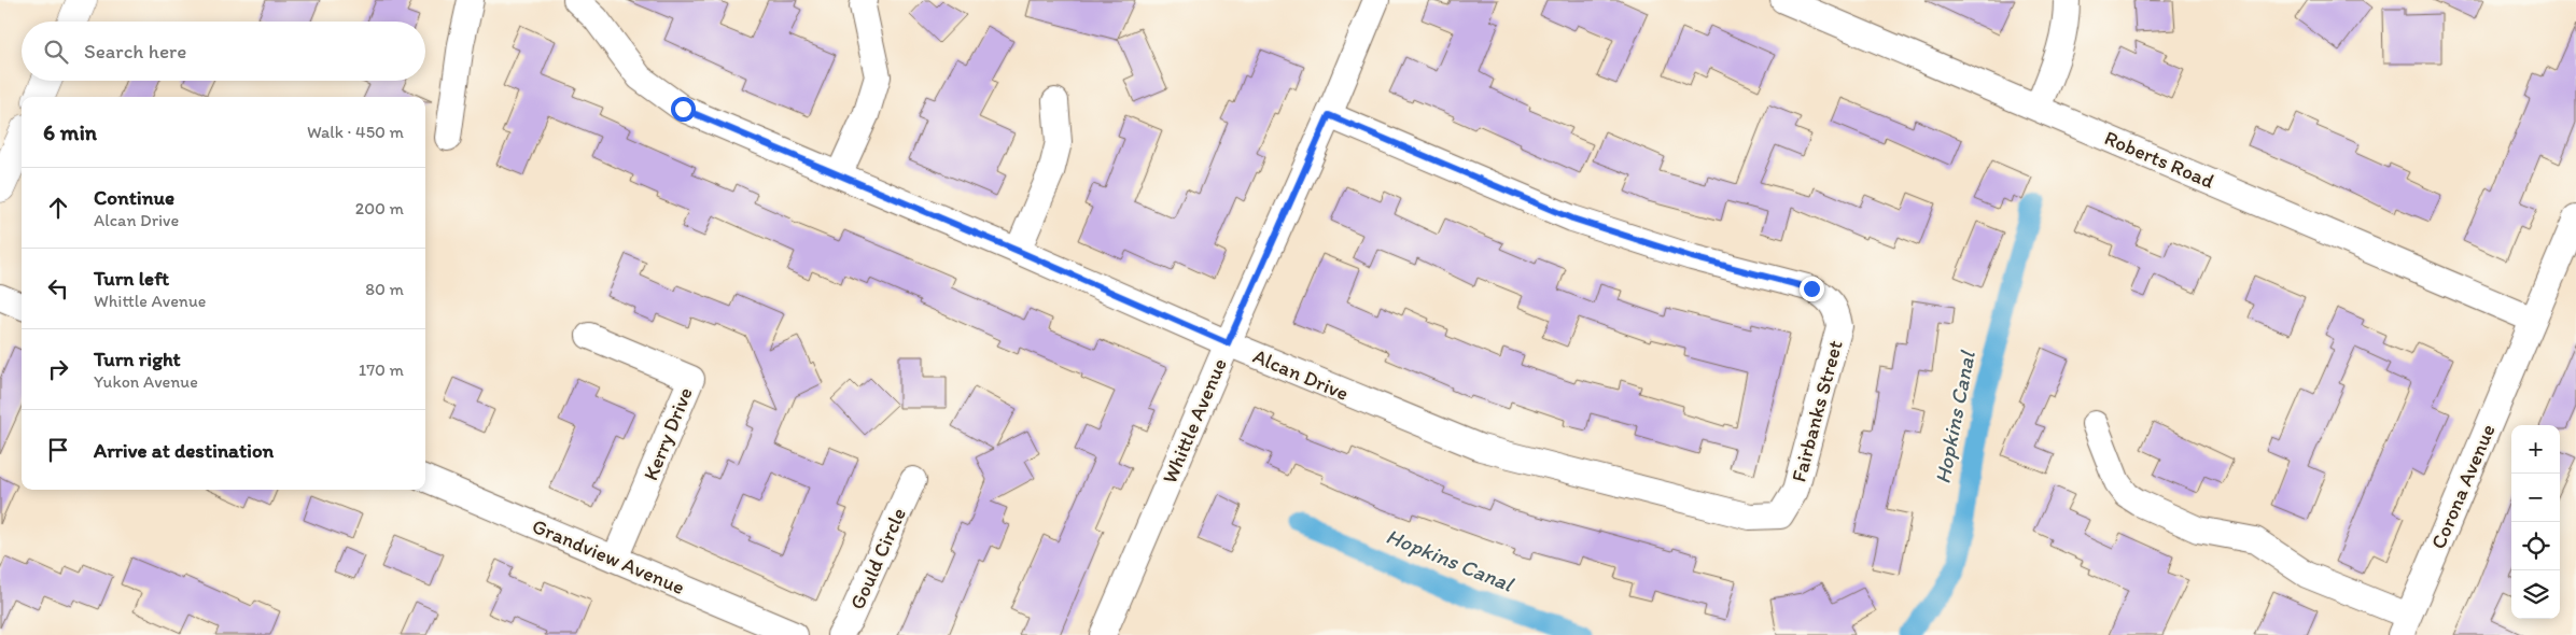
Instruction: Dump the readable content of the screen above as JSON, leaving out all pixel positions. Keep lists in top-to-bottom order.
{
  "streets": {
    "street": [
      "Roberts Road",
      "Alcan Drive",
      "Fairbanks Street",
      "Whittle Avenue",
      "Kerry Drive",
      "Corona Avenue",
      "Grandview Avenue",
      "Gould Circle"
    ]
  },
  "crossings": [
    ["Roberts Road", "Corona Avenue"],
    ["Alcan Drive", "Fairbanks Street"],
    ["Alcan Drive", "Whittle Avenue"],
    ["Fairbanks Street", "Whittle Avenue"],
    ["Kerry Drive", "Grandview Avenue"]
  ],
  "water": ["Hopkins Canal"],
  "page": {
    "search": "Search here",
    "heading": ["6 min", "Walk · 450 m"],
    "list": [
      ["Continue", "Alcan Drive", "200 m"],
      ["Turn left", "Whittle Avenue", "80 m"],
      ["Turn right", "Yukon Avenue", "170 m"],
      "Arrive at destination"
    ],
    "map_buttons": ["+", "−"]
  }
}
